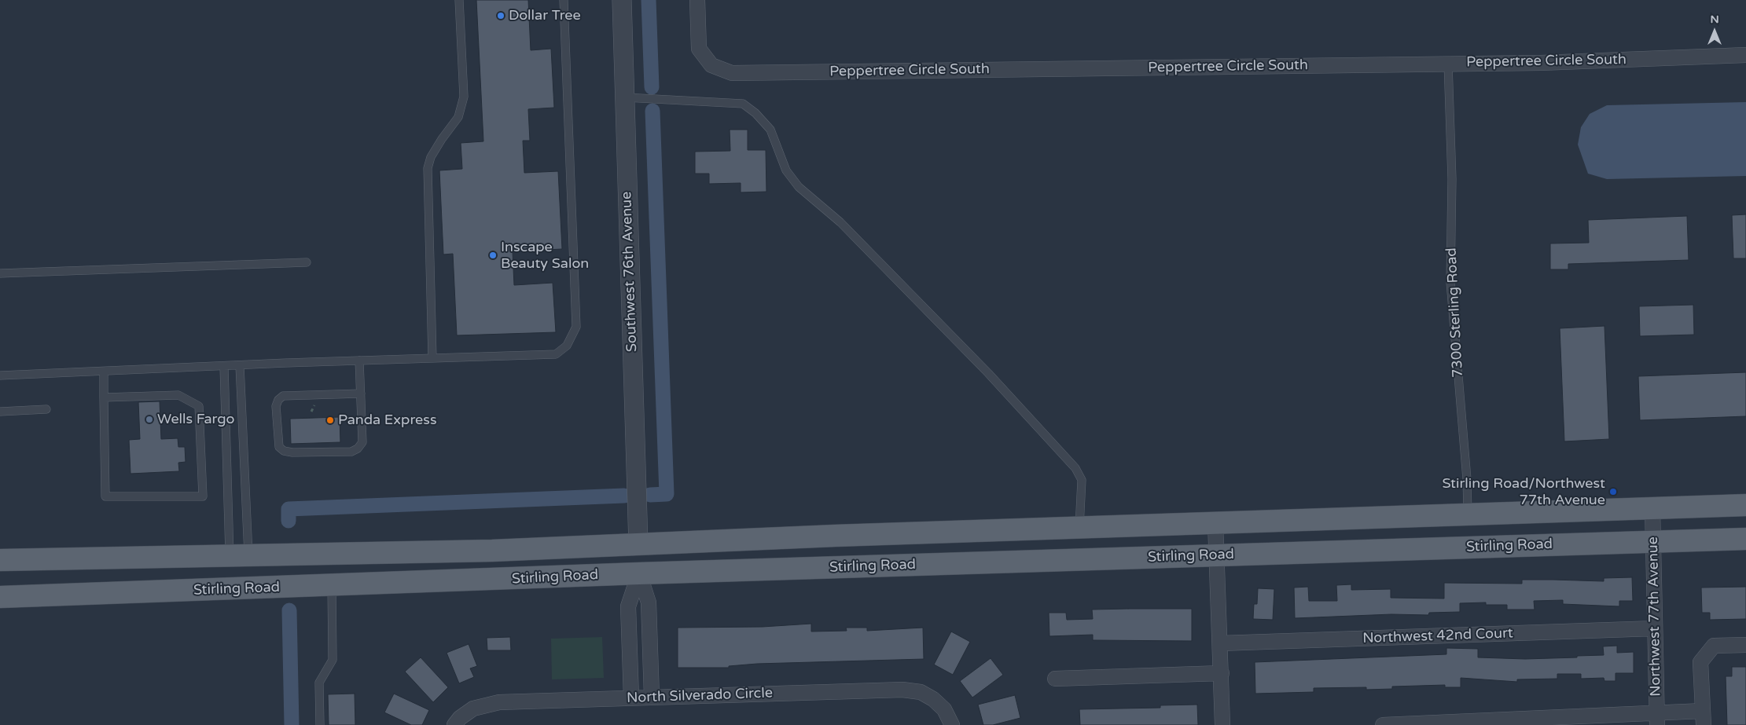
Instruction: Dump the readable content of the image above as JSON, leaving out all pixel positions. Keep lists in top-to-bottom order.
{
  "streets": {
    "main road": ["Stirling Road"],
    "street": [
      "Peppertree Circle South",
      "Southwest 76th Avenue",
      "Northwest 77th Avenue",
      "Northwest 42nd Court",
      "North Silverado Circle"
    ],
    "lane": ["7300 Sterling Road"]
  },
  "crossings": [
    ["Peppertree Circle South", "7300 Sterling Road"],
    ["Southwest 76th Avenue", "Stirling Road"],
    ["7300 Sterling Road", "Stirling Road"],
    ["Stirling Road", "Northwest 77th Avenue"],
    ["Northwest 77th Avenue", "Northwest 42nd Court"]
  ],
  "places": [
    "Dollar Tree",
    "Inscape Beauty Salon",
    "Wells Fargo",
    "Panda Express",
    "Stirling Road/Northwest 77th Avenue"
  ],
  "north": "top"
}
